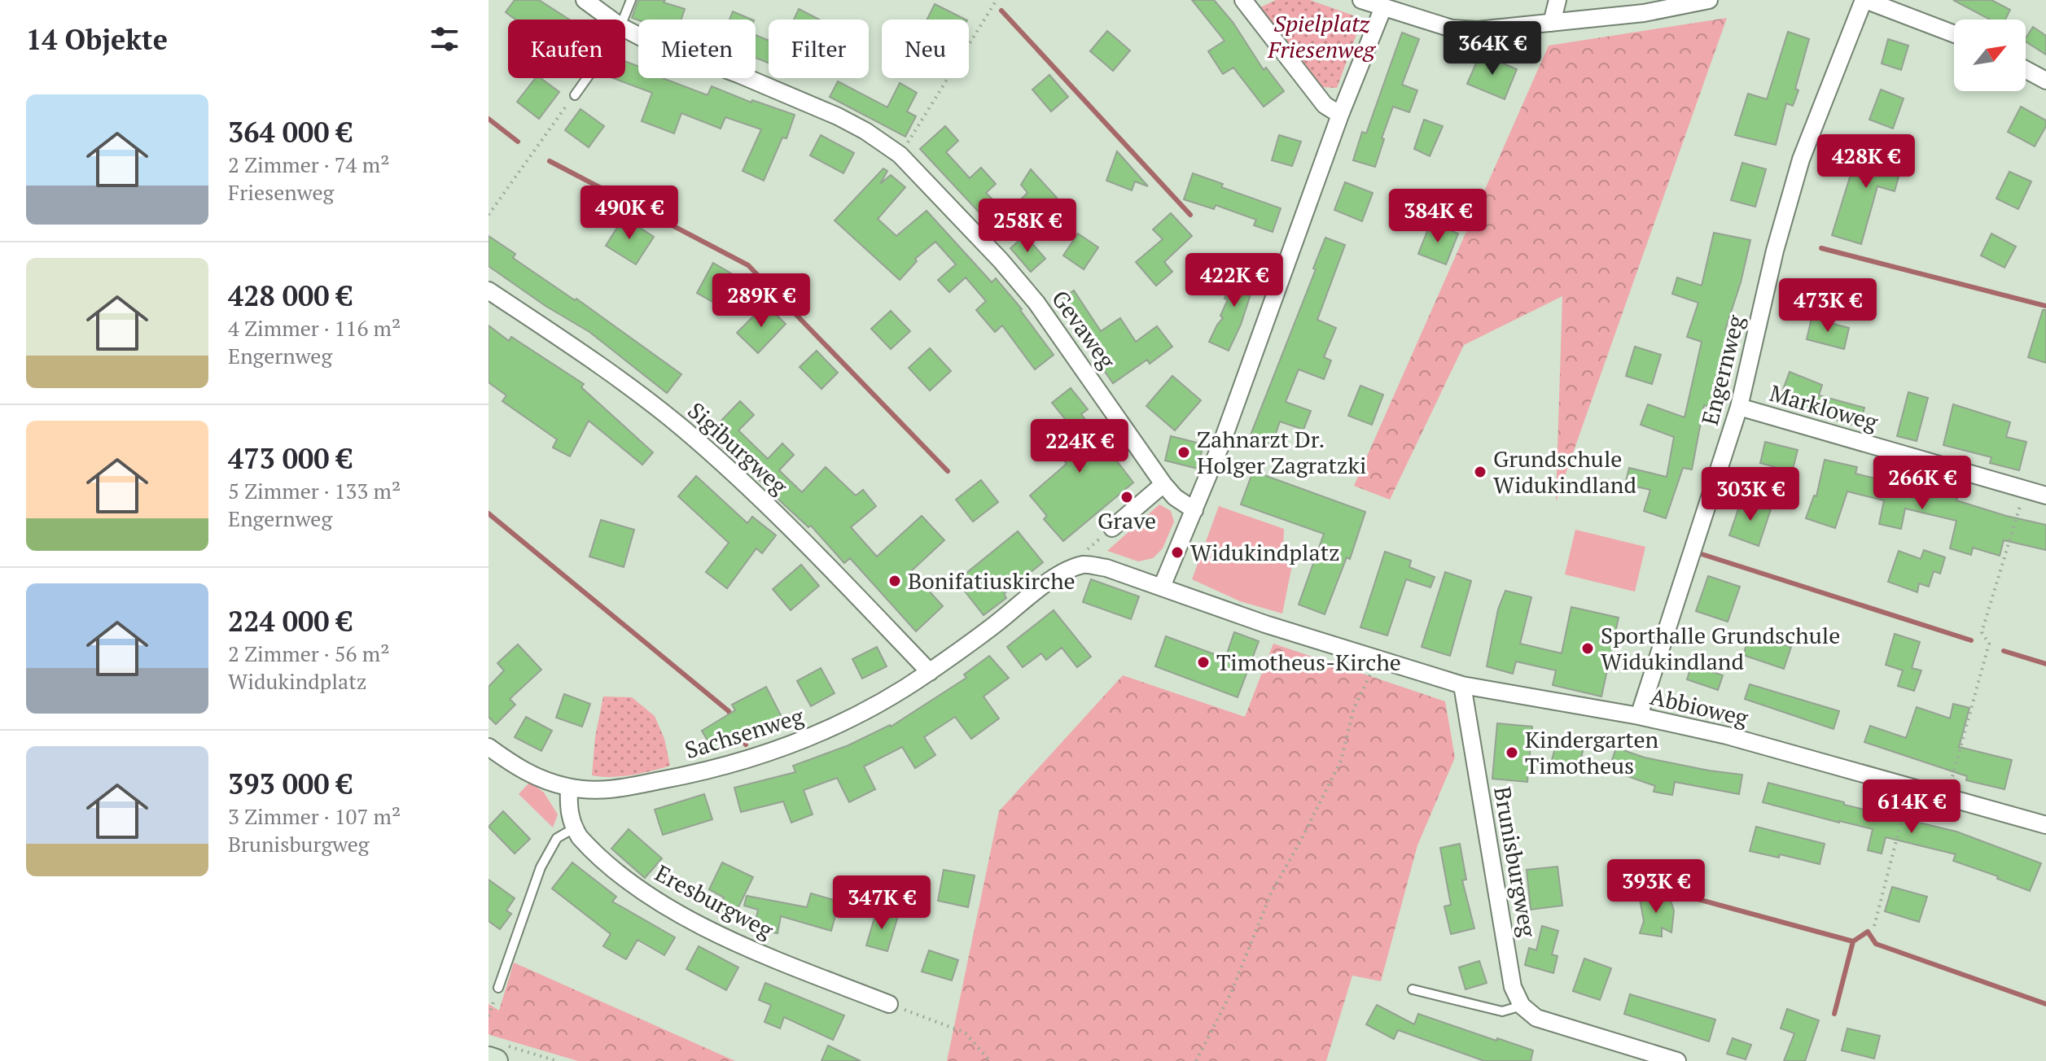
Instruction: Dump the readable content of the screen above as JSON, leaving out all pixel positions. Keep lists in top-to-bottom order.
{
  "streets": {
    "street": [
      "Gevaweg",
      "Engernweg",
      "Markloweg",
      "Sigiburgweg",
      "Abbioweg",
      "Sachsenweg",
      "Brunisburgweg",
      "Eresburgweg"
    ]
  },
  "crossings": [
    ["Engernweg", "Markloweg"],
    ["Engernweg", "Abbioweg"],
    ["Sigiburgweg", "Sachsenweg"],
    ["Abbioweg", "Brunisburgweg"]
  ],
  "parks": ["Spielplatz Friesenweg"],
  "places": [
    "Zahnarzt Dr. Holger Zagratzki",
    "Grundschule Widukindland",
    "Grave",
    "Widukindplatz",
    "Bonifatiuskirche",
    "Sporthalle Grundschule Widukindland",
    "Timotheus-Kirche",
    "Kindergarten Timotheus"
  ],
  "north": "top right",
  "page": {
    "heading": "14 Objekte",
    "chip": [
      "Kaufen",
      "Mieten",
      "Filter",
      "Neu"
    ],
    "price": [
      "364K €",
      "428K €",
      "490K €",
      "384K €",
      "258K €",
      "422K €",
      "289K €",
      "473K €",
      "224K €",
      "266K €",
      "303K €",
      "614K €",
      "393K €",
      "347K €"
    ],
    "list": [
      {
        "name": "364 000 €",
        "note": "2 Zimmer · 74 m² · Friesenweg"
      },
      {
        "name": "428 000 €",
        "note": "4 Zimmer · 116 m² · Engernweg"
      },
      {
        "name": "473 000 €",
        "note": "5 Zimmer · 133 m² · Engernweg"
      },
      {
        "name": "224 000 €",
        "note": "2 Zimmer · 56 m² · Widukindplatz"
      },
      {
        "name": "393 000 €",
        "note": "3 Zimmer · 107 m² · Brunisburgweg"
      }
    ]
  }
}
